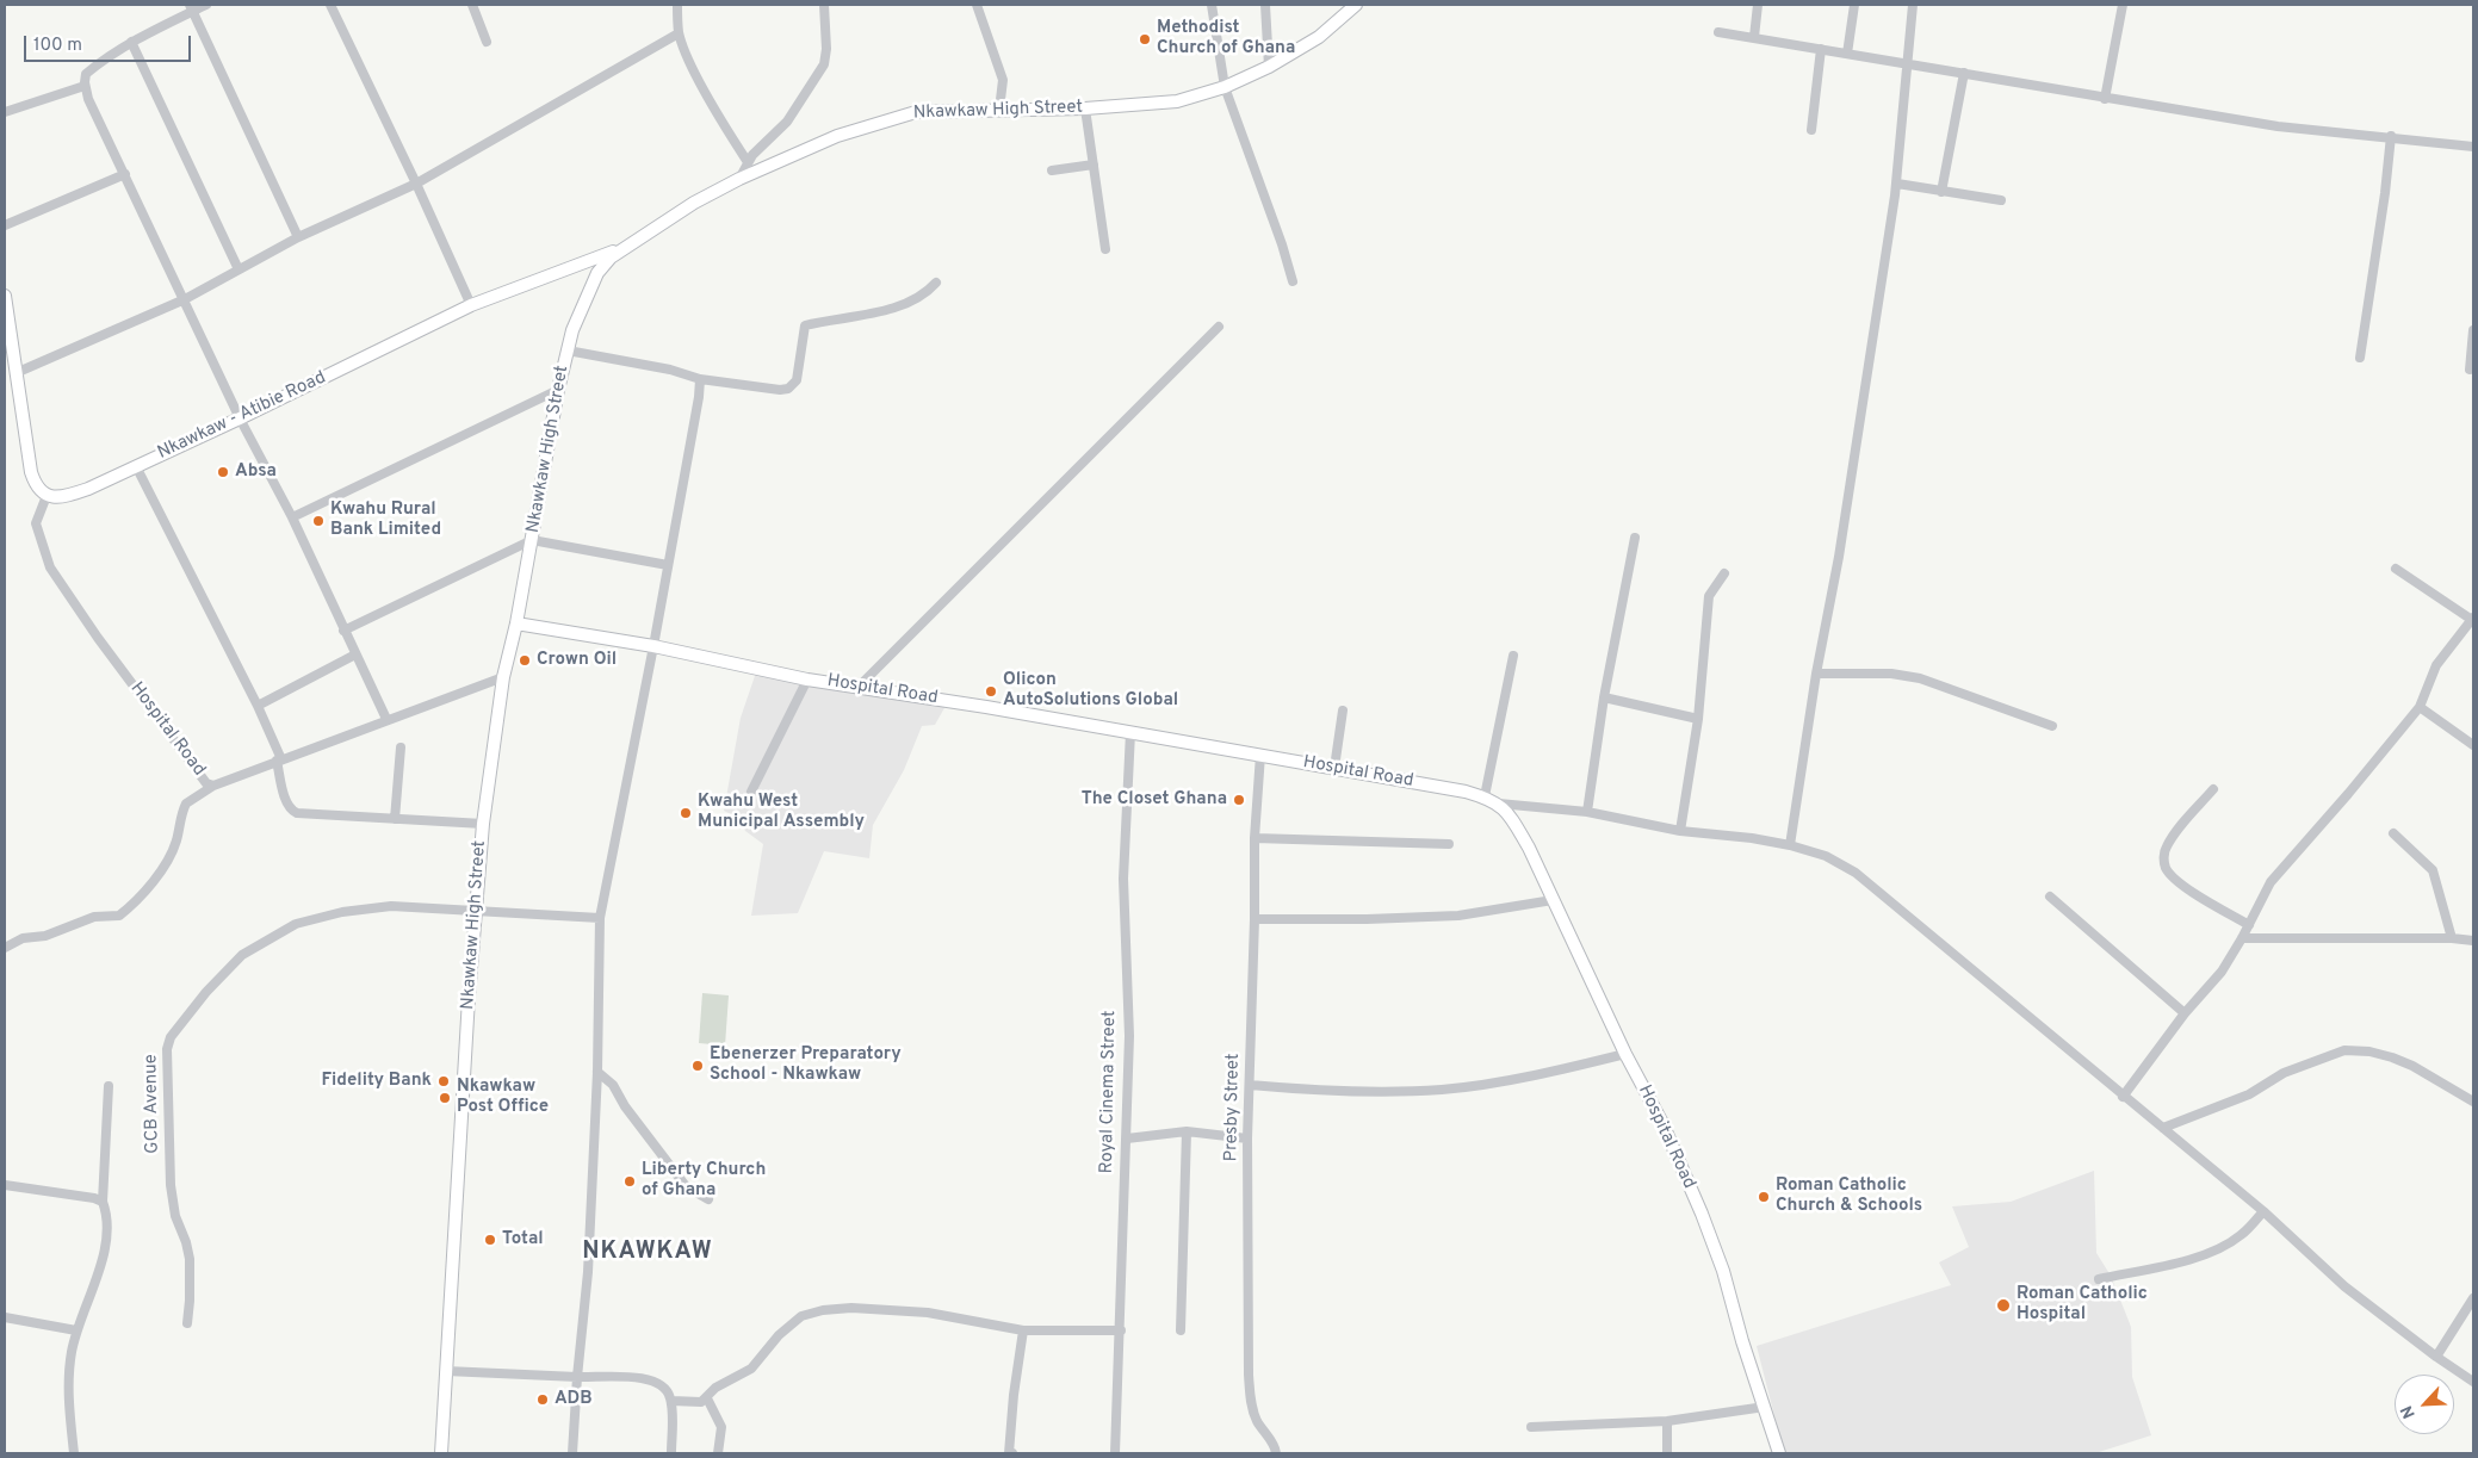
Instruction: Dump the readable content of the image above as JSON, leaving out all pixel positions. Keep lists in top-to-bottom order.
{
  "streets": {
    "main road": ["Nkawkaw High Street", "Nkawkaw - Atibie Road", "Hospital Road"],
    "street": ["Royal Cinema Street", "GCB Avenue", "Presby Street"]
  },
  "crossings": [
    ["Nkawkaw High Street", "Nkawkaw - Atibie Road"],
    ["Nkawkaw High Street", "Hospital Road"],
    ["Nkawkaw High Street", "GCB Avenue"],
    ["Nkawkaw - Atibie Road", "Hospital Road"],
    ["Hospital Road", "Royal Cinema Street"],
    ["Hospital Road", "Presby Street"]
  ],
  "districts": ["NKAWKAW"],
  "places": [
    "Methodist Church of Ghana",
    "Absa",
    "Kwahu Rural Bank Limited",
    "Crown Oil",
    "Olicon AutoSolutions Global",
    "The Closet Ghana",
    "Kwahu West Municipal Assembly",
    "Ebenerzer Preparatory School - Nkawkaw",
    "Fidelity Bank",
    "Nkawkaw Post Office",
    "Liberty Church of Ghana",
    "Roman Catholic Church & Schools",
    "Total",
    "Roman Catholic Hospital",
    "ADB"
  ],
  "scale_bar": "100 m",
  "north": "bottom left"
}
